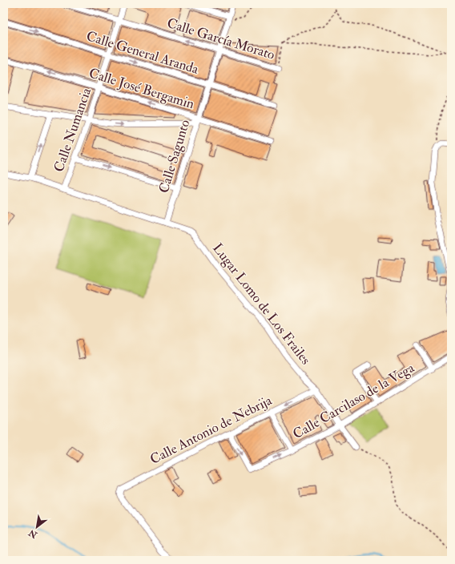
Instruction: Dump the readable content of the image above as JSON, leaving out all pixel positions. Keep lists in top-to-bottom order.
{
  "streets": {
    "street": [
      "Calle García Morato",
      "Calle General Aranda",
      "Calle José Bergamin",
      "Calle Numancia",
      "Calle Sagunto",
      "Lugar Lomo de Los Frailes",
      "Calle Carcilaso de la Vega",
      "Calle Antonio de Nebrija"
    ]
  },
  "crossings": [
    ["Calle García Morato", "Calle Numancia"],
    ["Calle García Morato", "Calle Sagunto"],
    ["Calle General Aranda", "Calle Numancia"],
    ["Calle General Aranda", "Calle Sagunto"],
    ["Calle José Bergamin", "Calle Numancia"],
    ["Calle José Bergamin", "Calle Sagunto"],
    ["Calle Sagunto", "Lugar Lomo de Los Frailes"],
    ["Lugar Lomo de Los Frailes", "Calle Carcilaso de la Vega"],
    ["Lugar Lomo de Los Frailes", "Calle Antonio de Nebrija"],
    ["Calle Carcilaso de la Vega", "Calle Antonio de Nebrija"]
  ],
  "one_way": ["Calle General Aranda"],
  "north": "bottom left"
}
